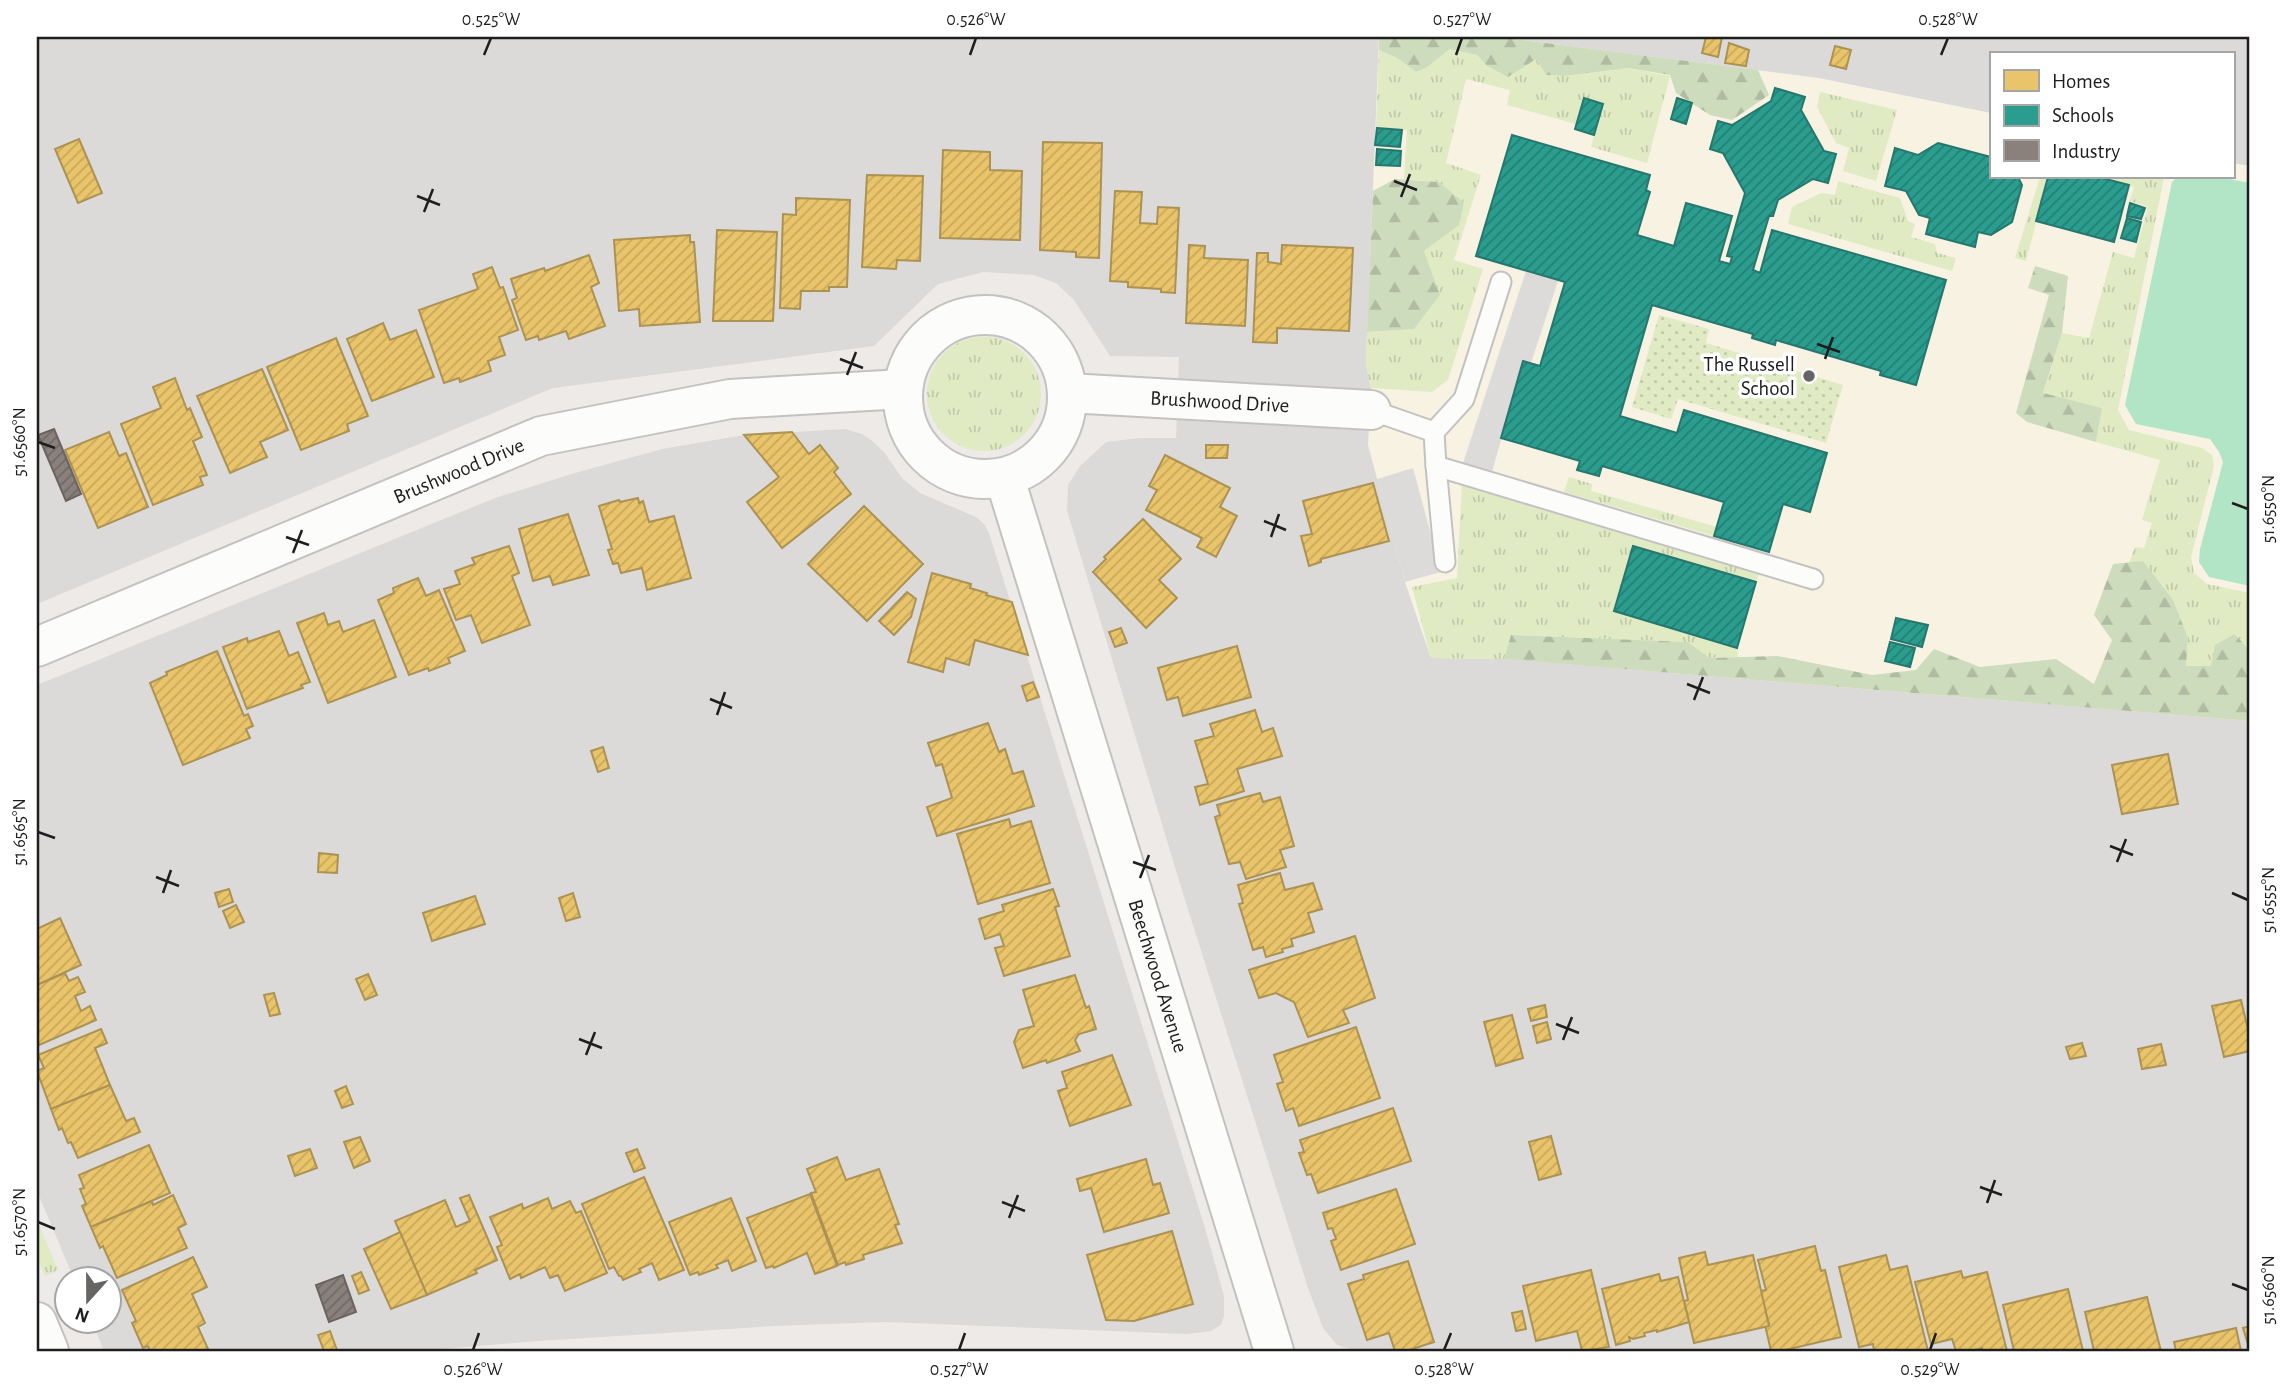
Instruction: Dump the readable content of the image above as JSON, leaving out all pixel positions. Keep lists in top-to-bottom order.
{
  "streets": {
    "street": ["Brushwood Drive", "Beechwood Avenue"]
  },
  "crossings": [
    ["Brushwood Drive", "Beechwood Avenue"]
  ],
  "places": ["The Russell School"],
  "legend": ["Homes", "Schools", "Industry"],
  "north": "bottom",
  "coordinates": [
    "0.525°W",
    "0.526°W",
    "0.527°W",
    "0.528°W",
    "51.6560°N",
    "51.6550°N",
    "51.6565°N",
    "51.6555°N",
    "51.6570°N",
    "0.529°W"
  ]
}
